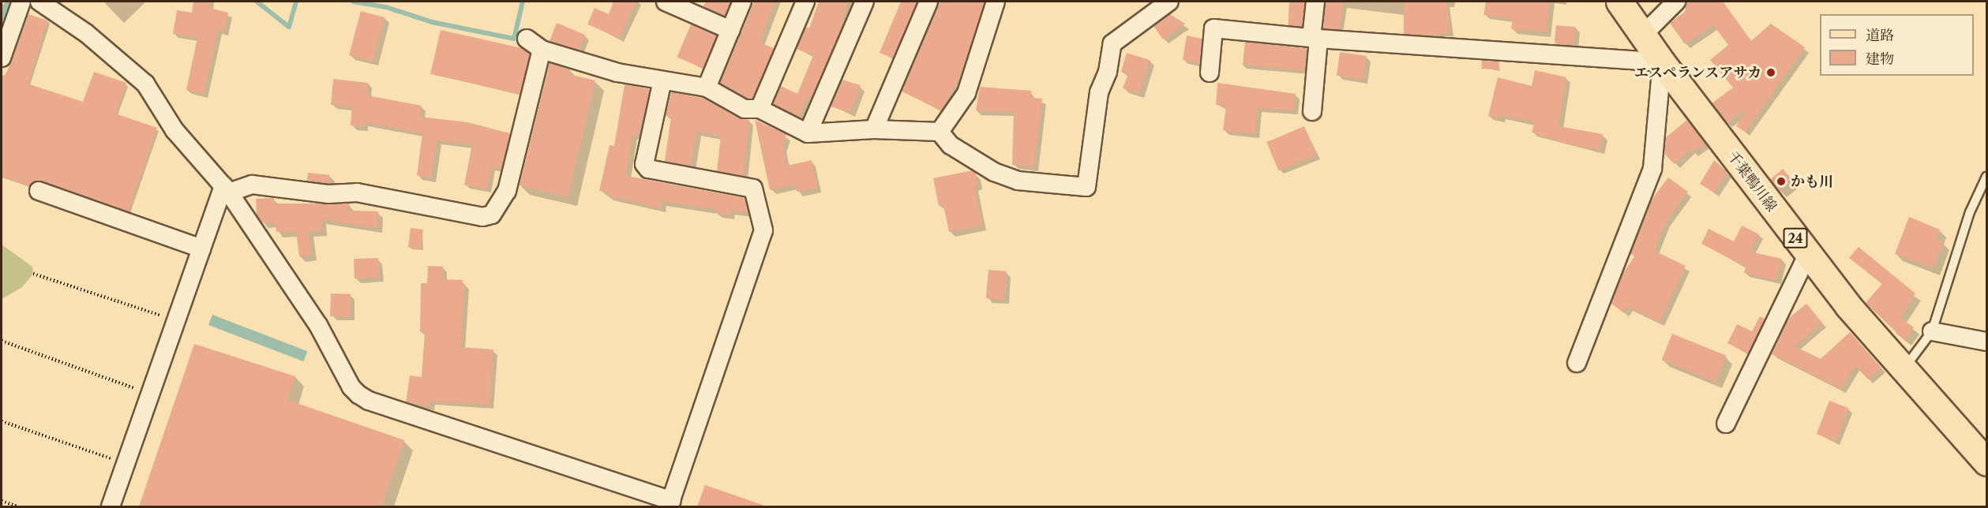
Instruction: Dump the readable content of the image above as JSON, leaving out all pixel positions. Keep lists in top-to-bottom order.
{
  "streets": {
    "main road": ["千葉鴨川線", "24"]
  },
  "places": ["エスペランスアサカ", "かも川"],
  "legend": ["道路", "建物"]
}
